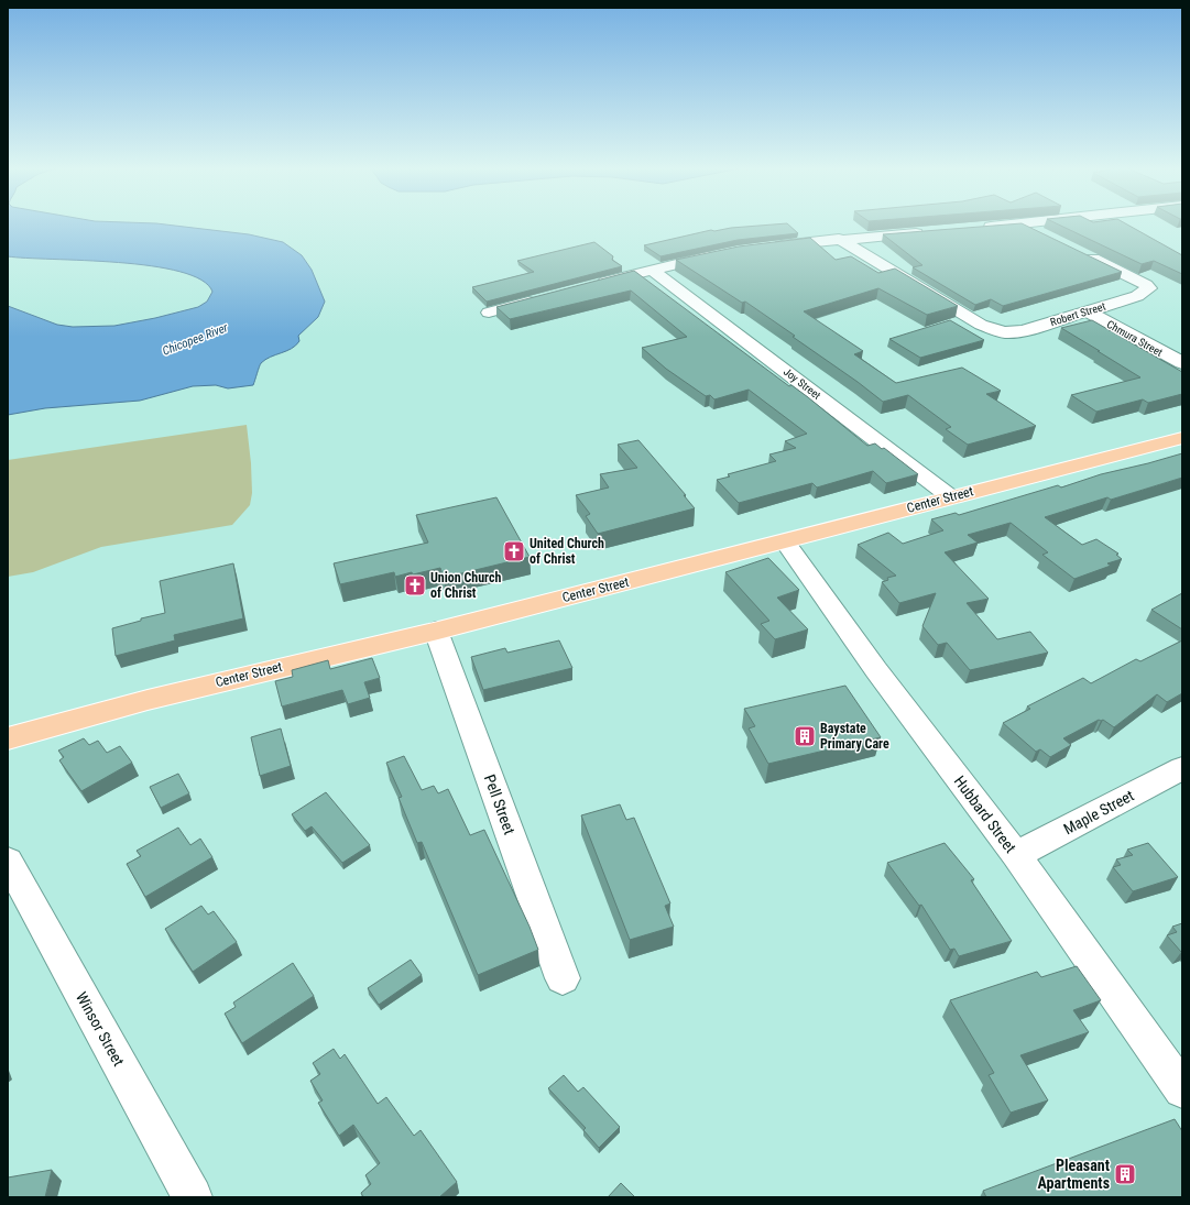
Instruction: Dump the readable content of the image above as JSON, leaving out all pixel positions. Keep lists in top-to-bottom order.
{
  "streets": {
    "main road": ["Center Street"],
    "street": [
      "Robert Street",
      "Chmura Street",
      "Joy Street",
      "Pell Street",
      "Maple Street",
      "Hubbard Street",
      "Winsor Street"
    ]
  },
  "crossings": [
    ["Robert Street", "Chmura Street"],
    ["Joy Street", "Center Street"],
    ["Center Street", "Pell Street"],
    ["Center Street", "Hubbard Street"],
    ["Maple Street", "Hubbard Street"]
  ],
  "water": ["Chicopee River"],
  "places": {
    "church": ["United Church of Christ", "Union Church of Christ"],
    "building": ["Baystate Primary Care", "Pleasant Apartments"]
  }
}
